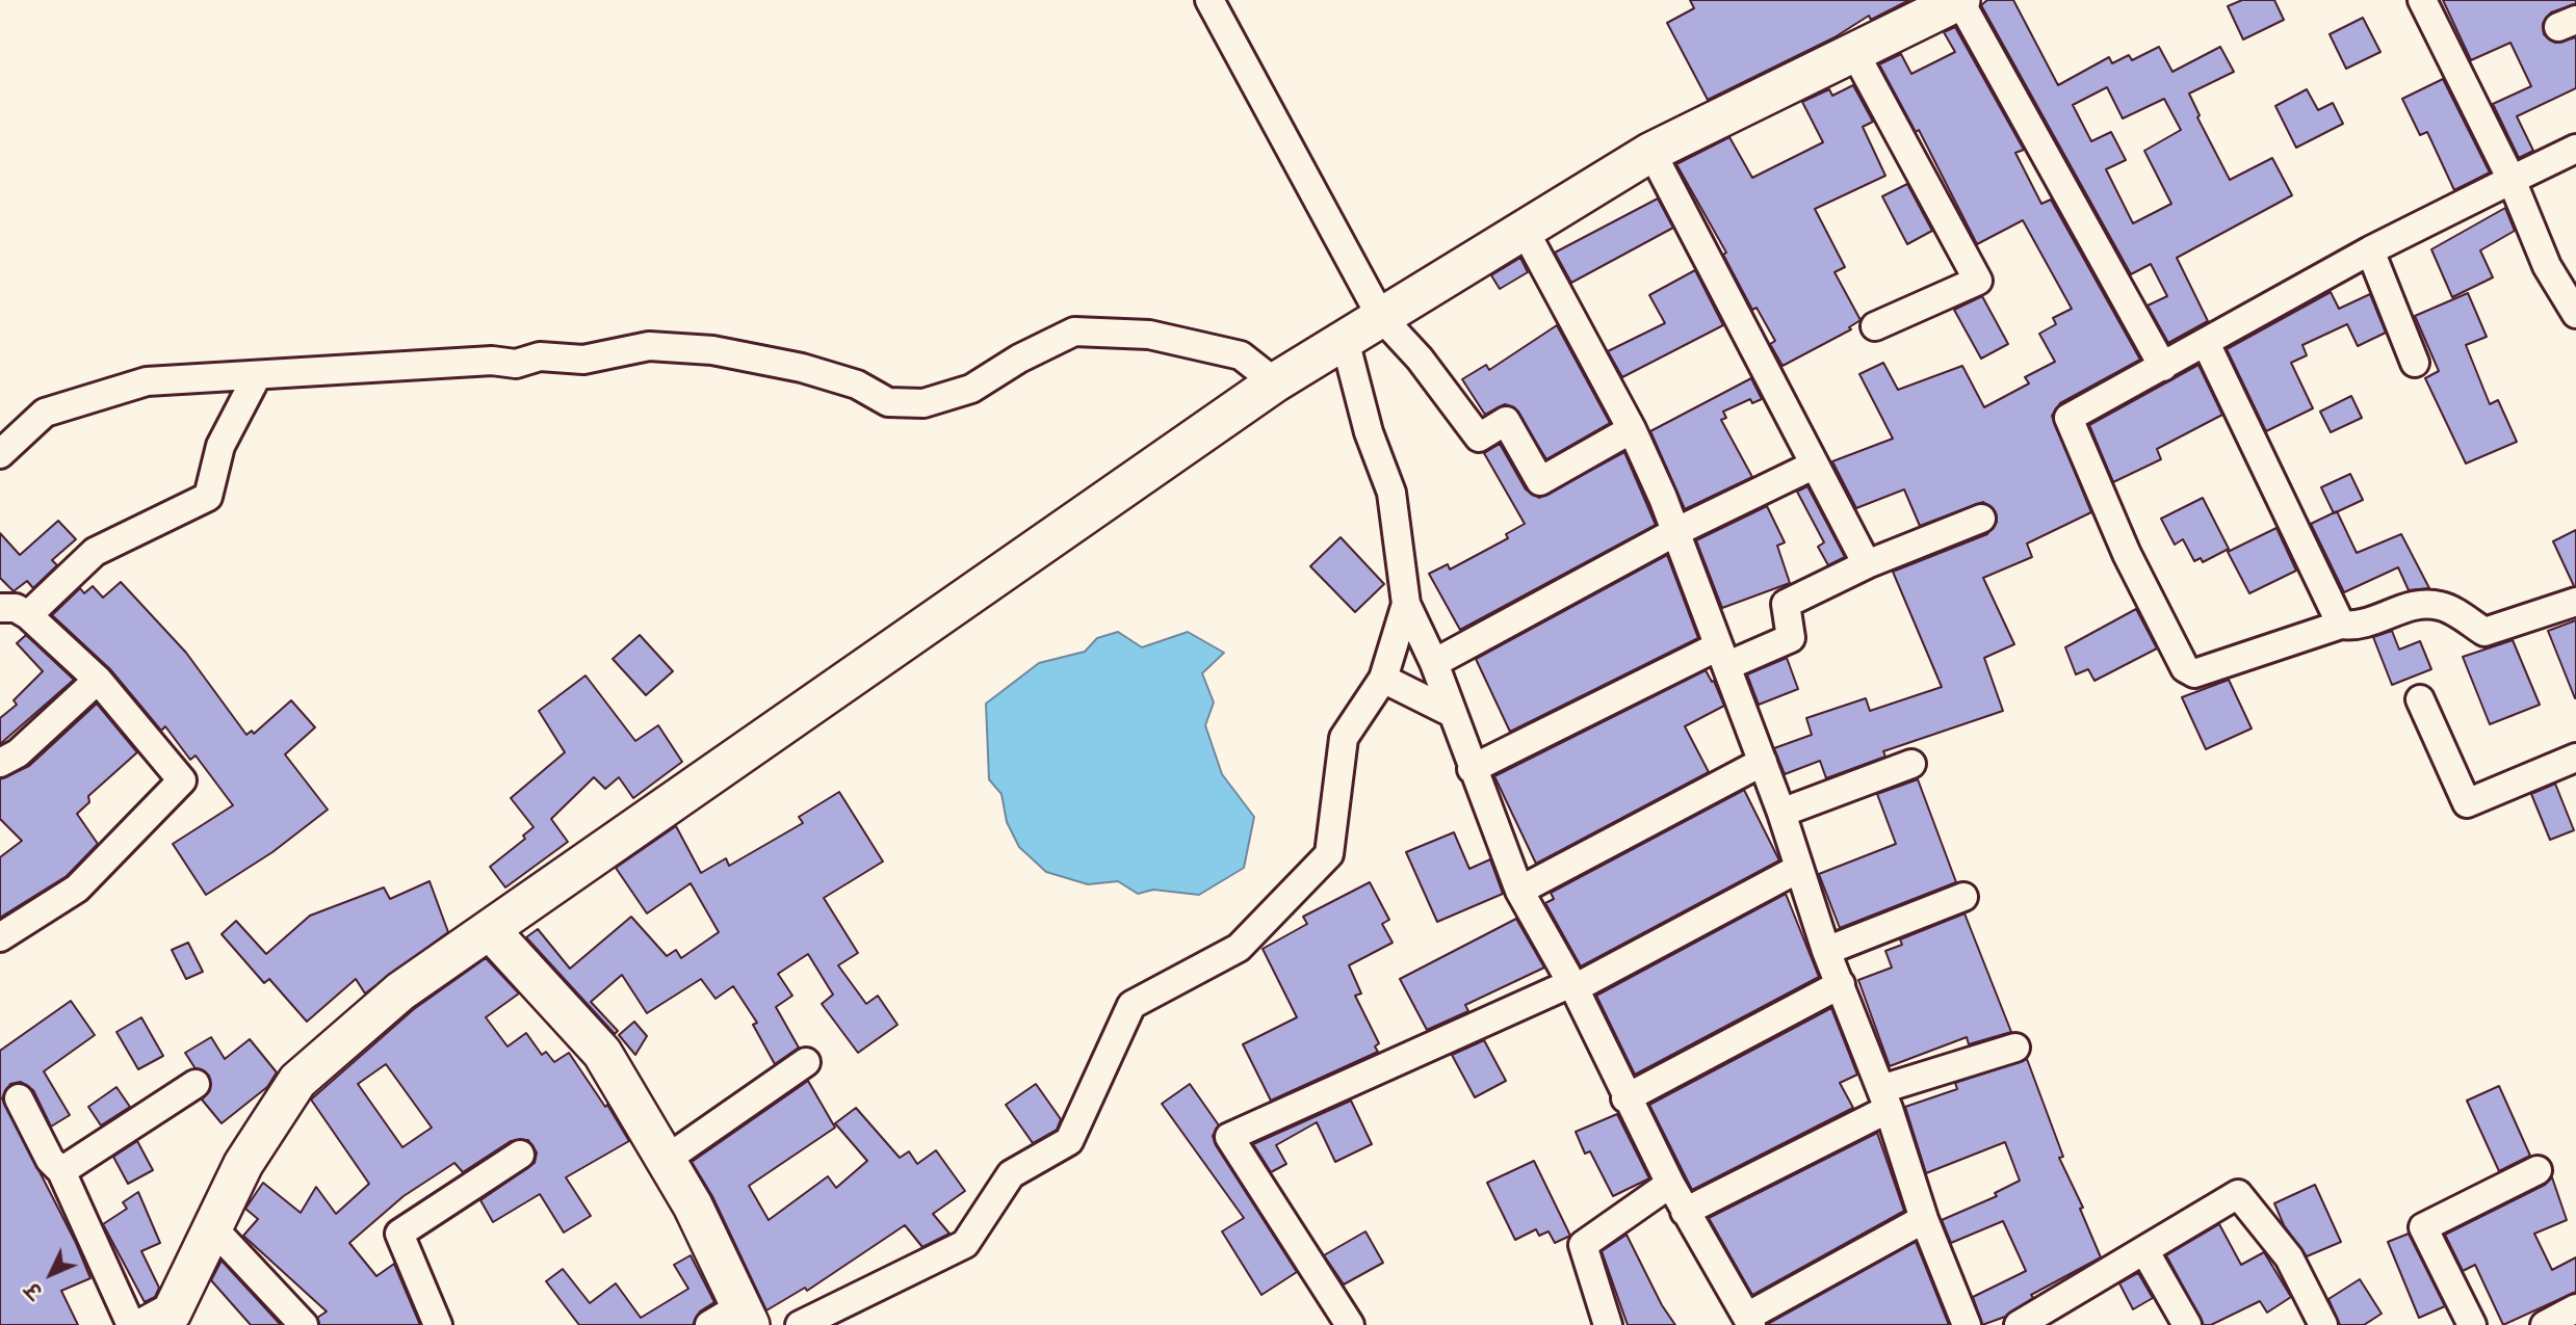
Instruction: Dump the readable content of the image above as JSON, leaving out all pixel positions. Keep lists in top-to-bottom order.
{
  "north": "bottom left"
}
